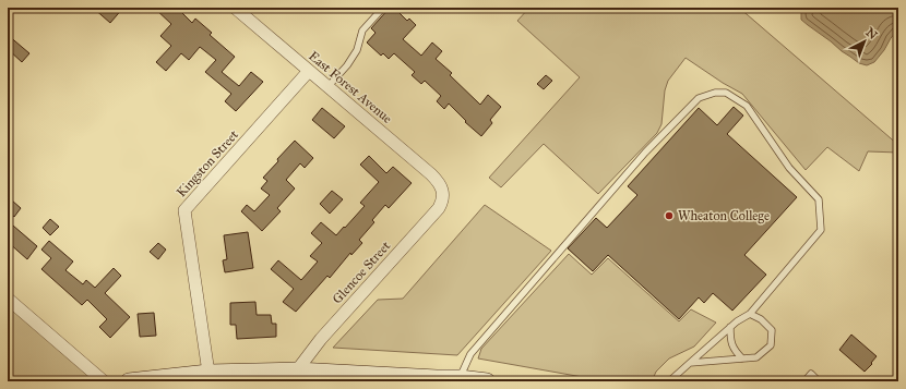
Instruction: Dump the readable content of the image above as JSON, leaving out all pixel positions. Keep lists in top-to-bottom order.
{
  "streets": {
    "street": ["East Forest Avenue", "Kingston Street", "Glencoe Street"]
  },
  "crossings": [
    ["East Forest Avenue", "Kingston Street"],
    ["East Forest Avenue", "Glencoe Street"]
  ],
  "places": ["Wheaton College"],
  "north": "top right"
}
